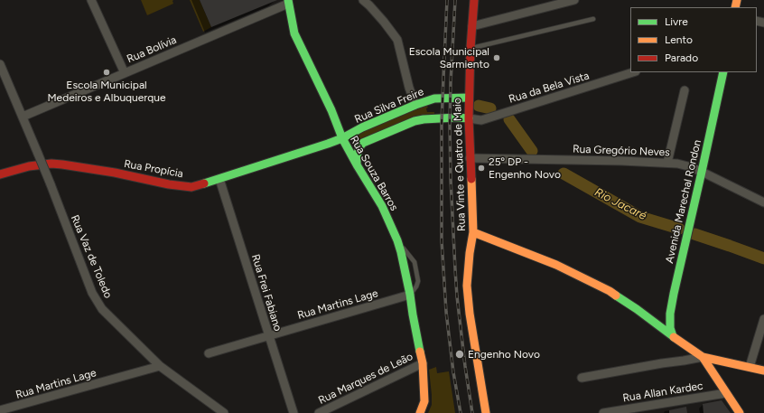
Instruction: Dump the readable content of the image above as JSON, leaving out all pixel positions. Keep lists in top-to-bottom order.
{
  "streets": {
    "main road": [
      "Rua Silva Freire",
      "Rua Vinte e Quatro de Maio",
      "Rua Propícia",
      "Rua Souza Barros",
      "Avenida Marechal Rondon"
    ],
    "street": [
      "Rua Bolívia",
      "Rua da Bela Vista",
      "Rua Gregório Neves",
      "Rua Vaz de Toledo",
      "Rua Frei Fabiano",
      "Rua Martins Lage",
      "Rua Marques de Leão",
      "Rua Allan Kardec"
    ]
  },
  "crossings": [
    ["Rua Bolívia", "Rua Souza Barros"],
    ["Rua Bolívia", "Rua Vaz de Toledo"],
    ["Rua da Bela Vista", "Rua Vinte e Quatro de Maio"],
    ["Rua Silva Freire", "Rua Vinte e Quatro de Maio"],
    ["Rua Silva Freire", "Rua Propícia"],
    ["Rua Silva Freire", "Rua Souza Barros"],
    ["Rua Gregório Neves", "Rua Vinte e Quatro de Maio"],
    ["Rua Gregório Neves", "Avenida Marechal Rondon"],
    ["Rua Propícia", "Rua Souza Barros"],
    ["Rua Propícia", "Rua Frei Fabiano"],
    ["Rua Souza Barros", "Rua Martins Lage"],
    ["Rua Souza Barros", "Rua Marques de Leão"],
    ["Rua Vaz de Toledo", "Rua Martins Lage"],
    ["Rua Frei Fabiano", "Rua Martins Lage"]
  ],
  "water": ["Rio Jacaré"],
  "places": [
    "Escola Municipal Sarmiento",
    "Escola Municipal Medeiros e Albuquerque",
    "25º DP - Engenho Novo",
    "Engenho Novo"
  ],
  "legend": ["Livre", "Lento", "Parado"]
}
